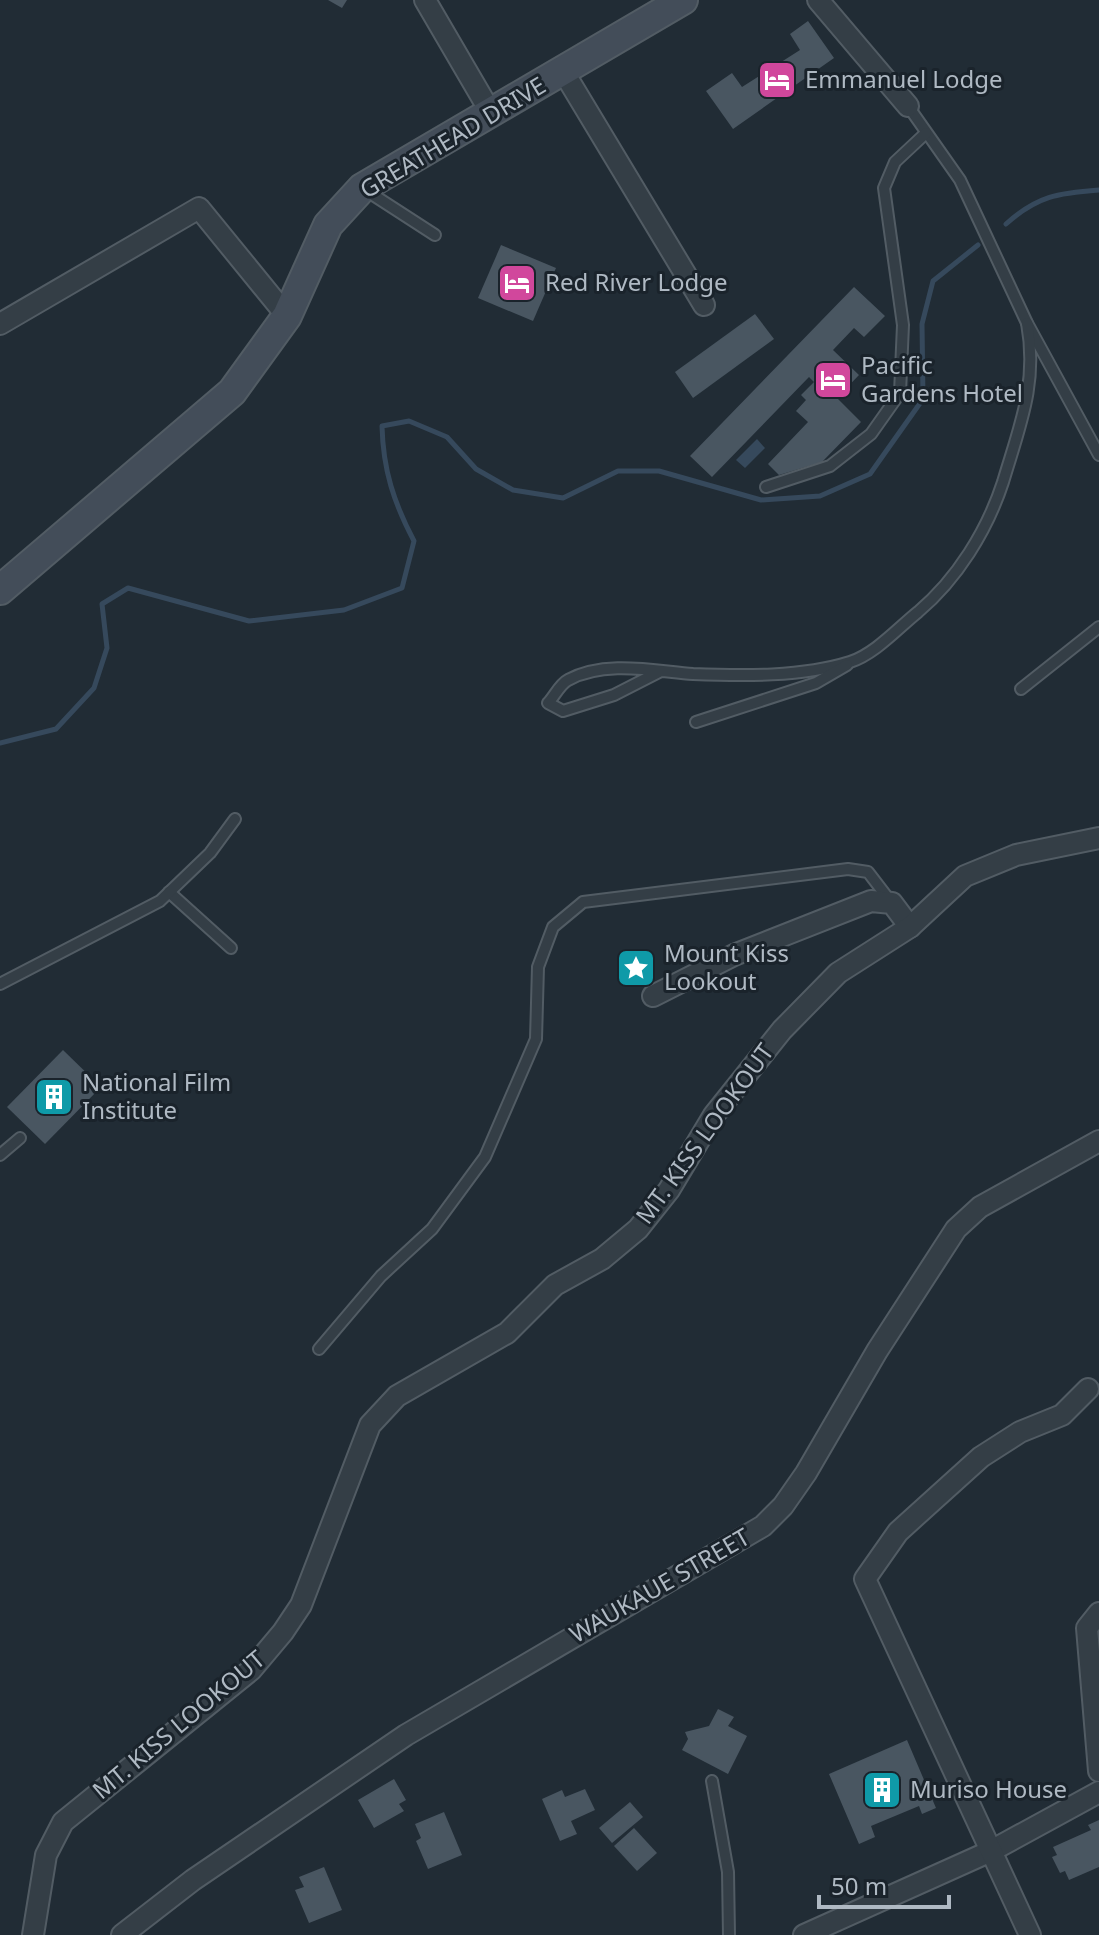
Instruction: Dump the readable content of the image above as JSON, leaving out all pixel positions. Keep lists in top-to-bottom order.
{
  "streets": {
    "street": ["GREATHEAD DRIVE", "MT. KISS LOOKOUT", "WAUKAUE STREET"]
  },
  "places": {
    "hotel": ["Emmanuel Lodge", "Red River Lodge", "Pacific Gardens Hotel"],
    "place": ["Mount Kiss Lookout"],
    "building": ["National Film Institute", "Muriso House"]
  },
  "scale_bar": "50 m"
}
